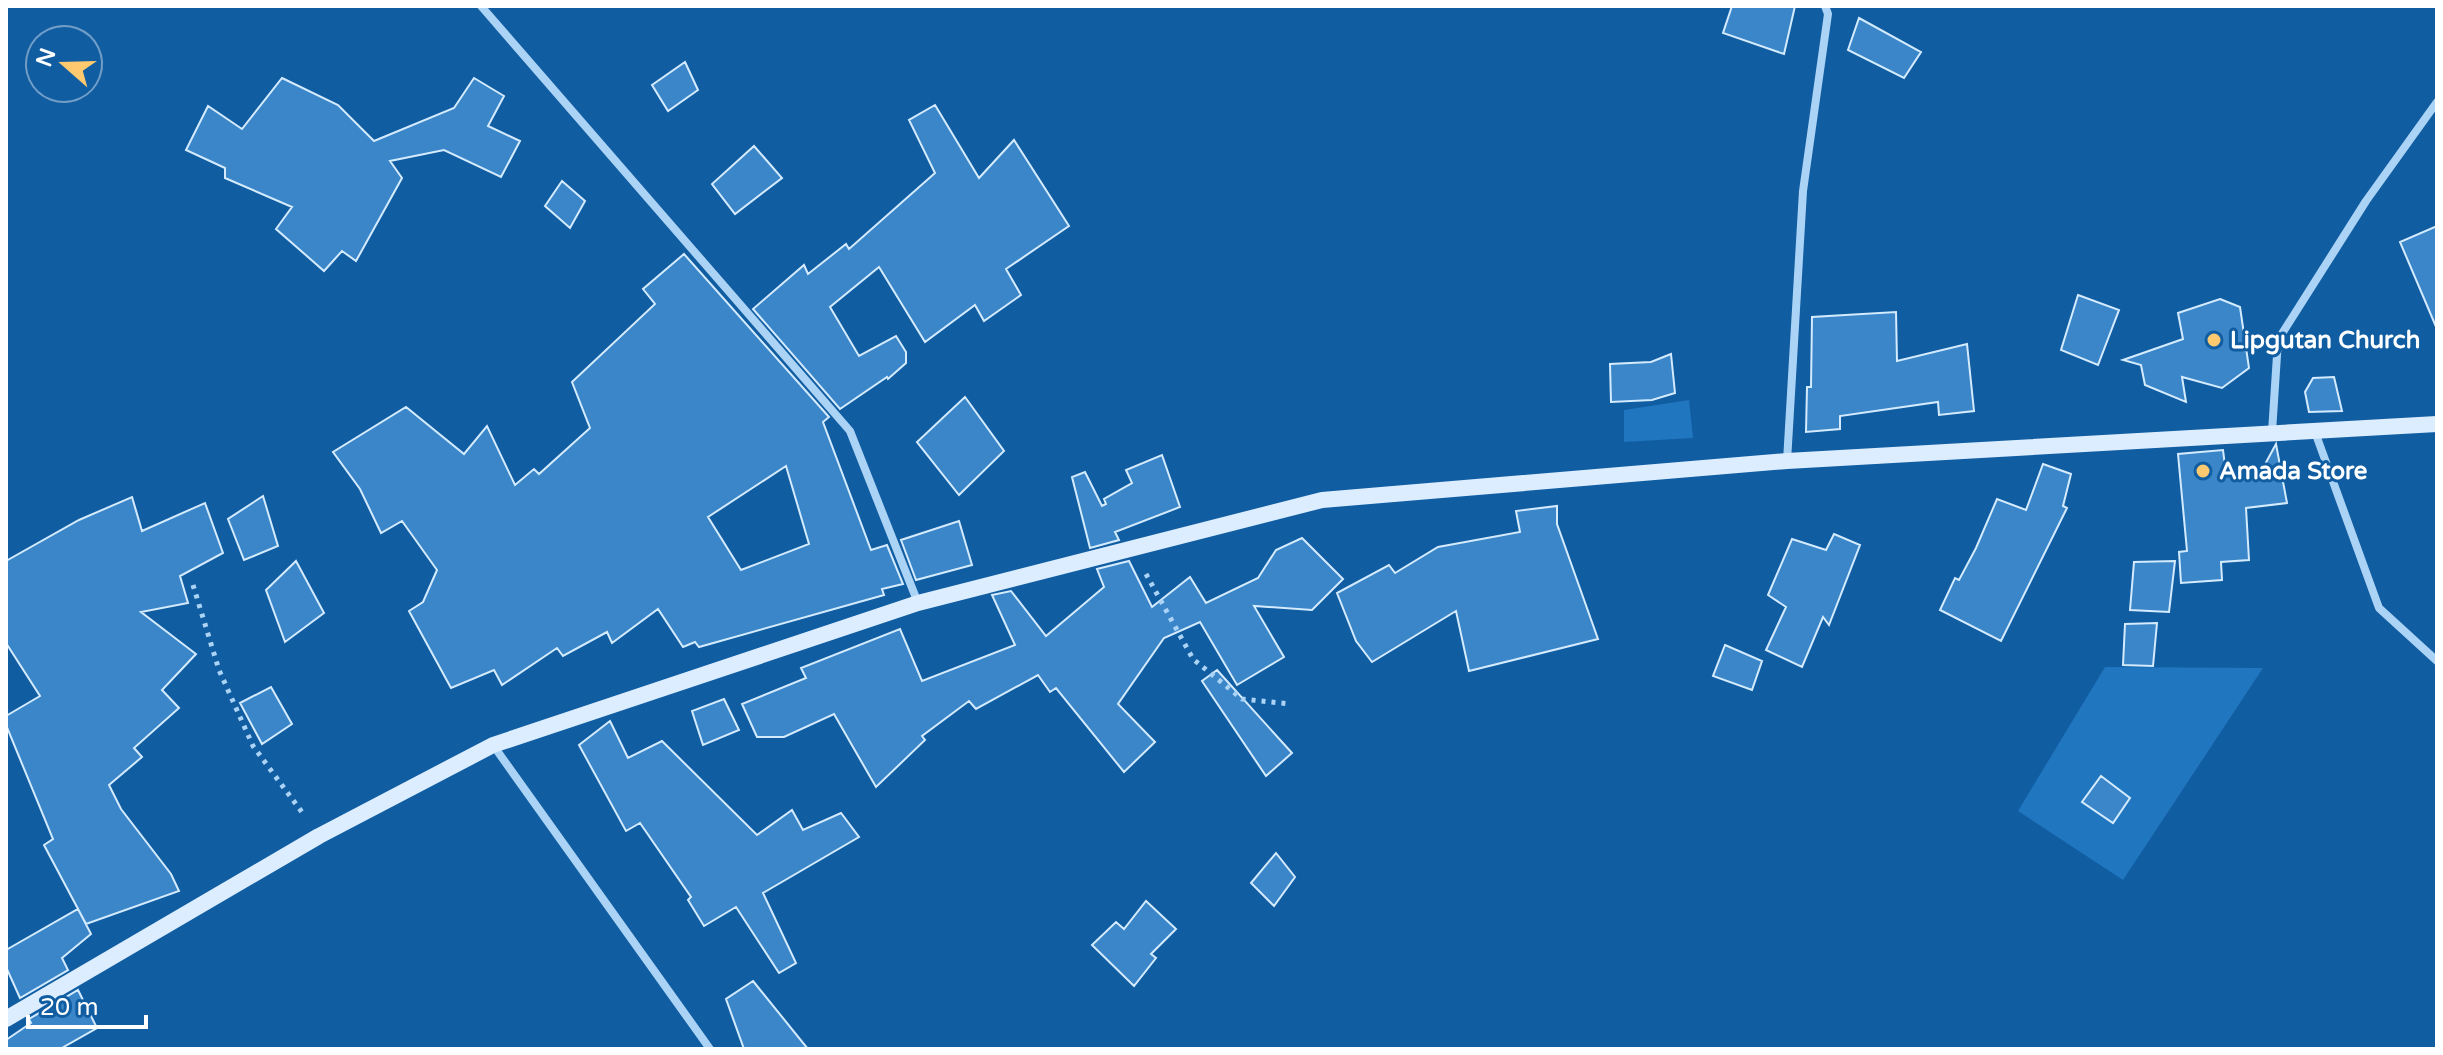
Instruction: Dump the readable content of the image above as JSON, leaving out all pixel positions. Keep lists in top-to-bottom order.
{
  "places": ["Lipgutan Church", "Amada Store"],
  "scale_bar": "20 m",
  "north": "left"
}
